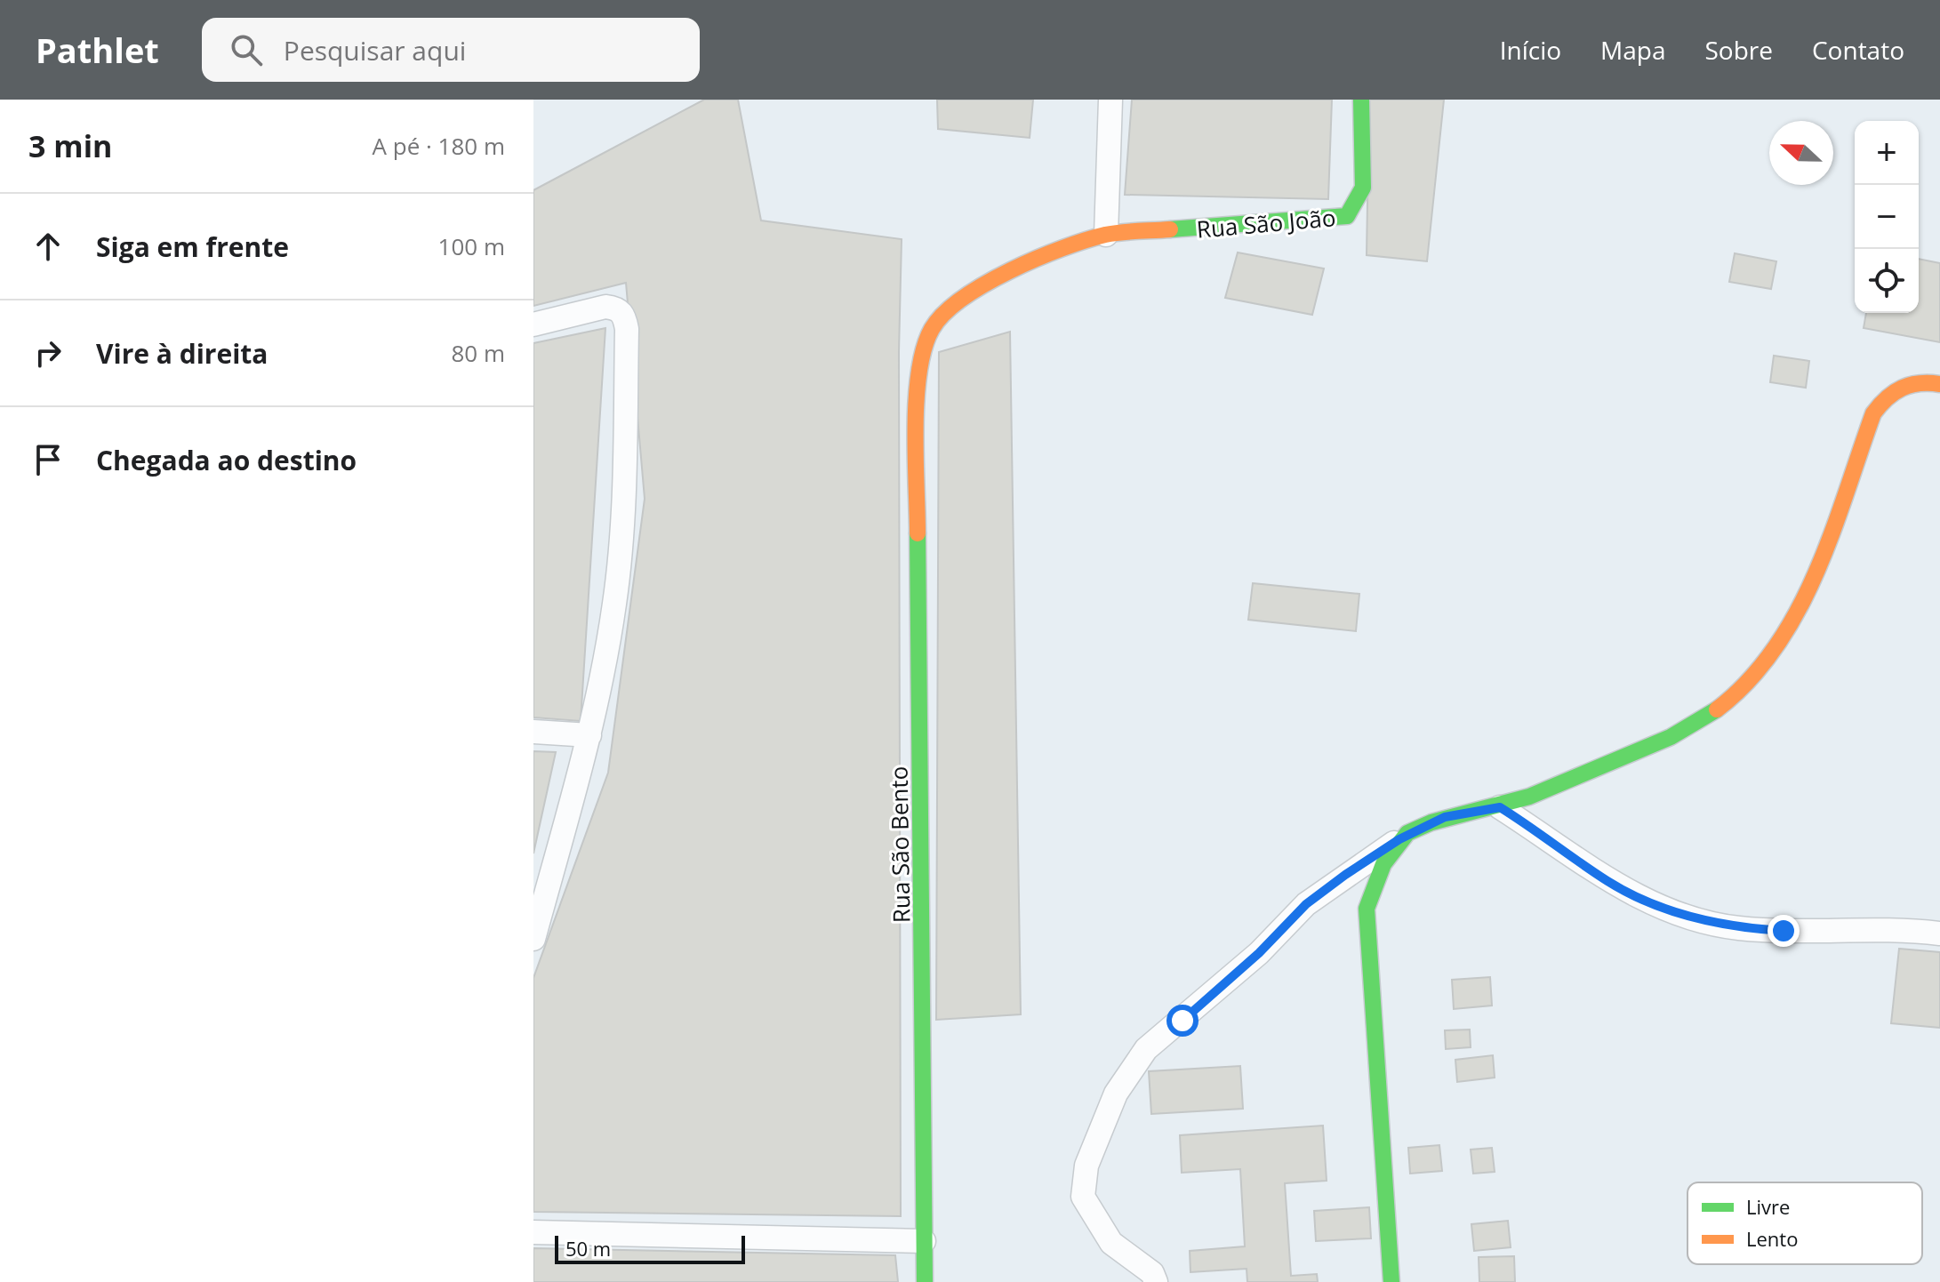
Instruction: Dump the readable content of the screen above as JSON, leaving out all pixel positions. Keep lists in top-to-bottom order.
{
  "streets": {
    "street": ["Rua São João", "Rua São Bento"]
  },
  "crossings": [
    ["Rua São João", "Rua São Bento"]
  ],
  "legend": ["Livre", "Lento"],
  "scale_bar": "50 m",
  "north": "left",
  "page": {
    "header": "Pathlet",
    "search": "Pesquisar aqui",
    "nav": [
      "Início",
      "Mapa",
      "Sobre",
      "Contato"
    ],
    "heading": ["3 min", "A pé · 180 m"],
    "map_buttons": ["+", "−"],
    "list": [
      ["Siga em frente", "100 m"],
      ["Vire à direita", "80 m"],
      "Chegada ao destino"
    ],
    "scale": "50 m"
  }
}
